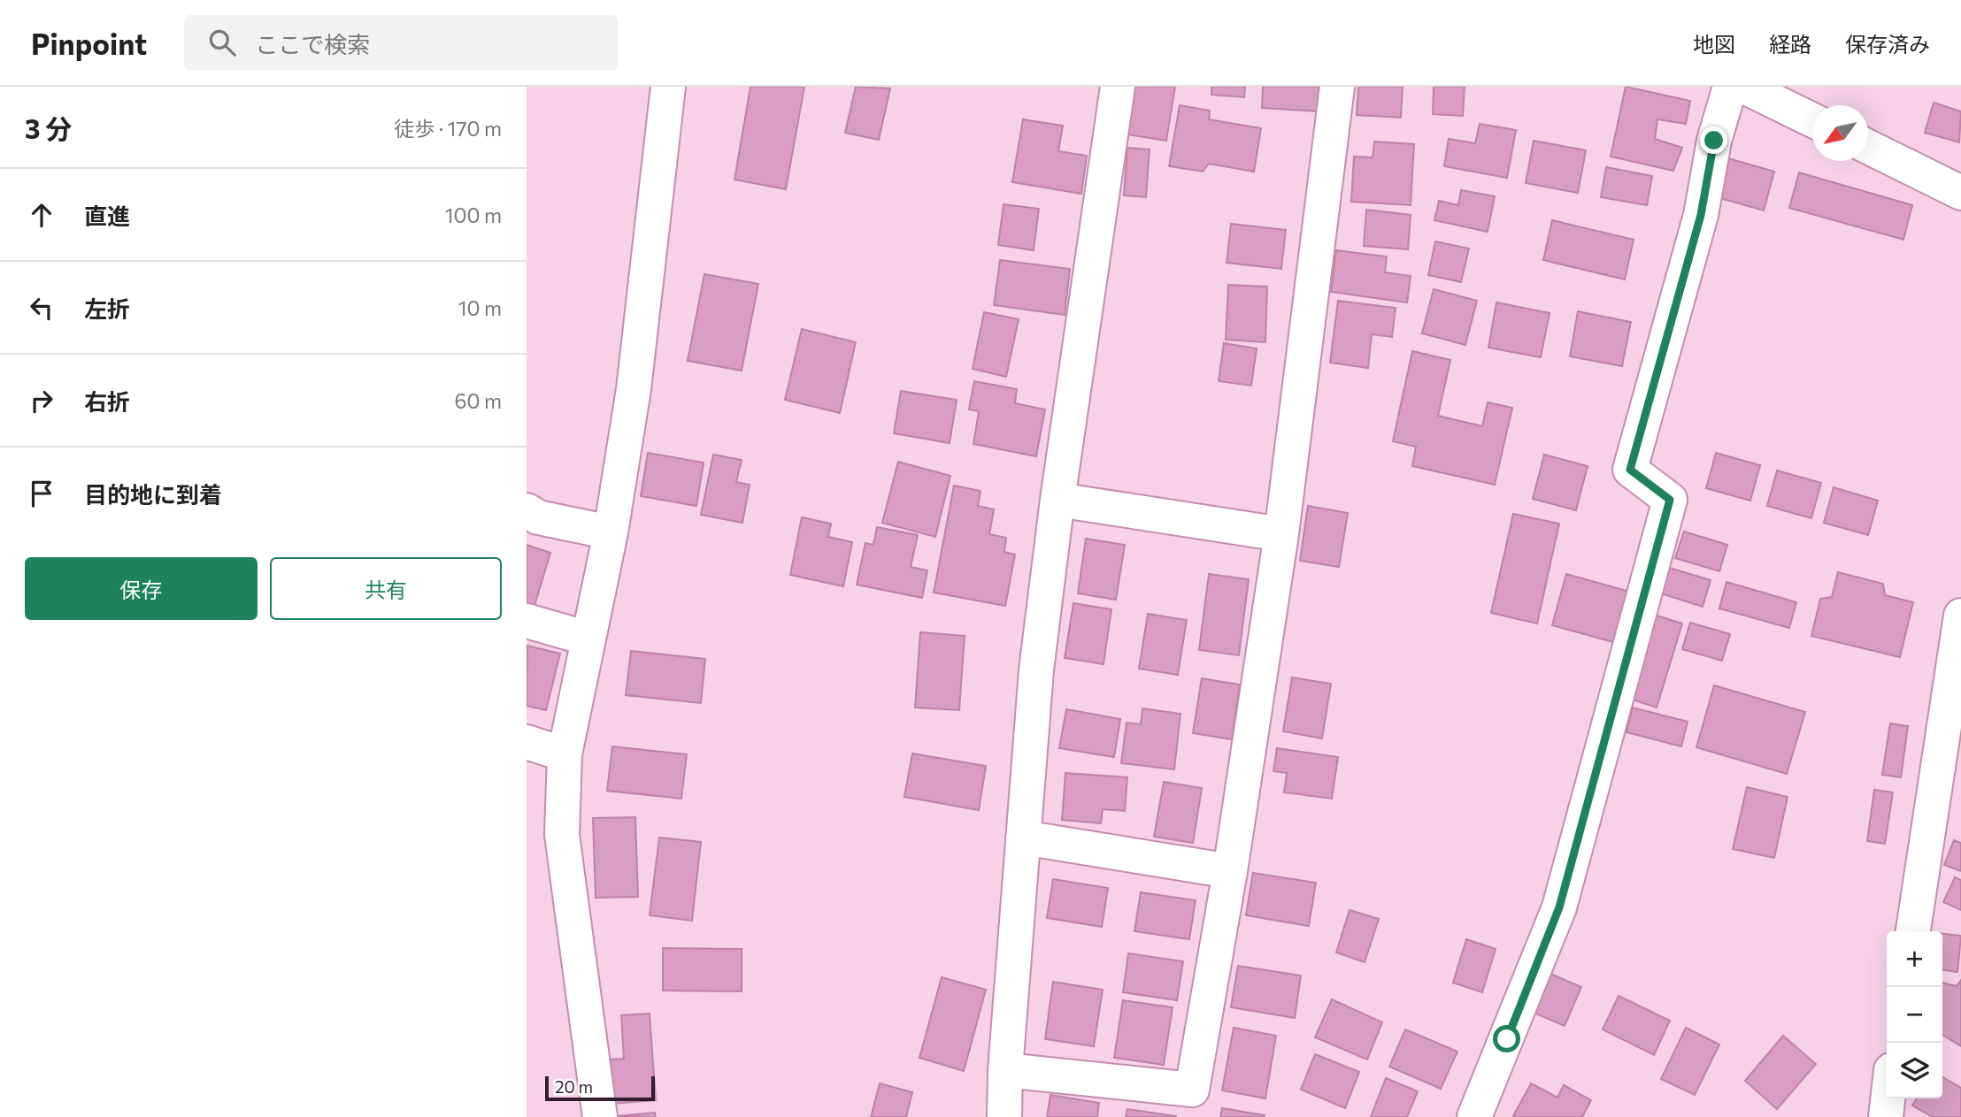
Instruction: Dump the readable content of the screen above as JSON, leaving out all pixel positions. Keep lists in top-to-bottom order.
{
  "scale_bar": "20 m",
  "north": "bottom left",
  "page": {
    "header": "Pinpoint",
    "search": "ここで検索",
    "nav": ["地図", "経路", "保存済み"],
    "heading": ["3 分", "徒歩 · 170 m"],
    "list": [
      ["直進", "100 m"],
      ["左折", "10 m"],
      ["右折", "60 m"],
      "目的地に到着"
    ],
    "buttons": ["保存", "共有"],
    "map_buttons": ["+", "−"],
    "scale": "20 m"
  }
}
